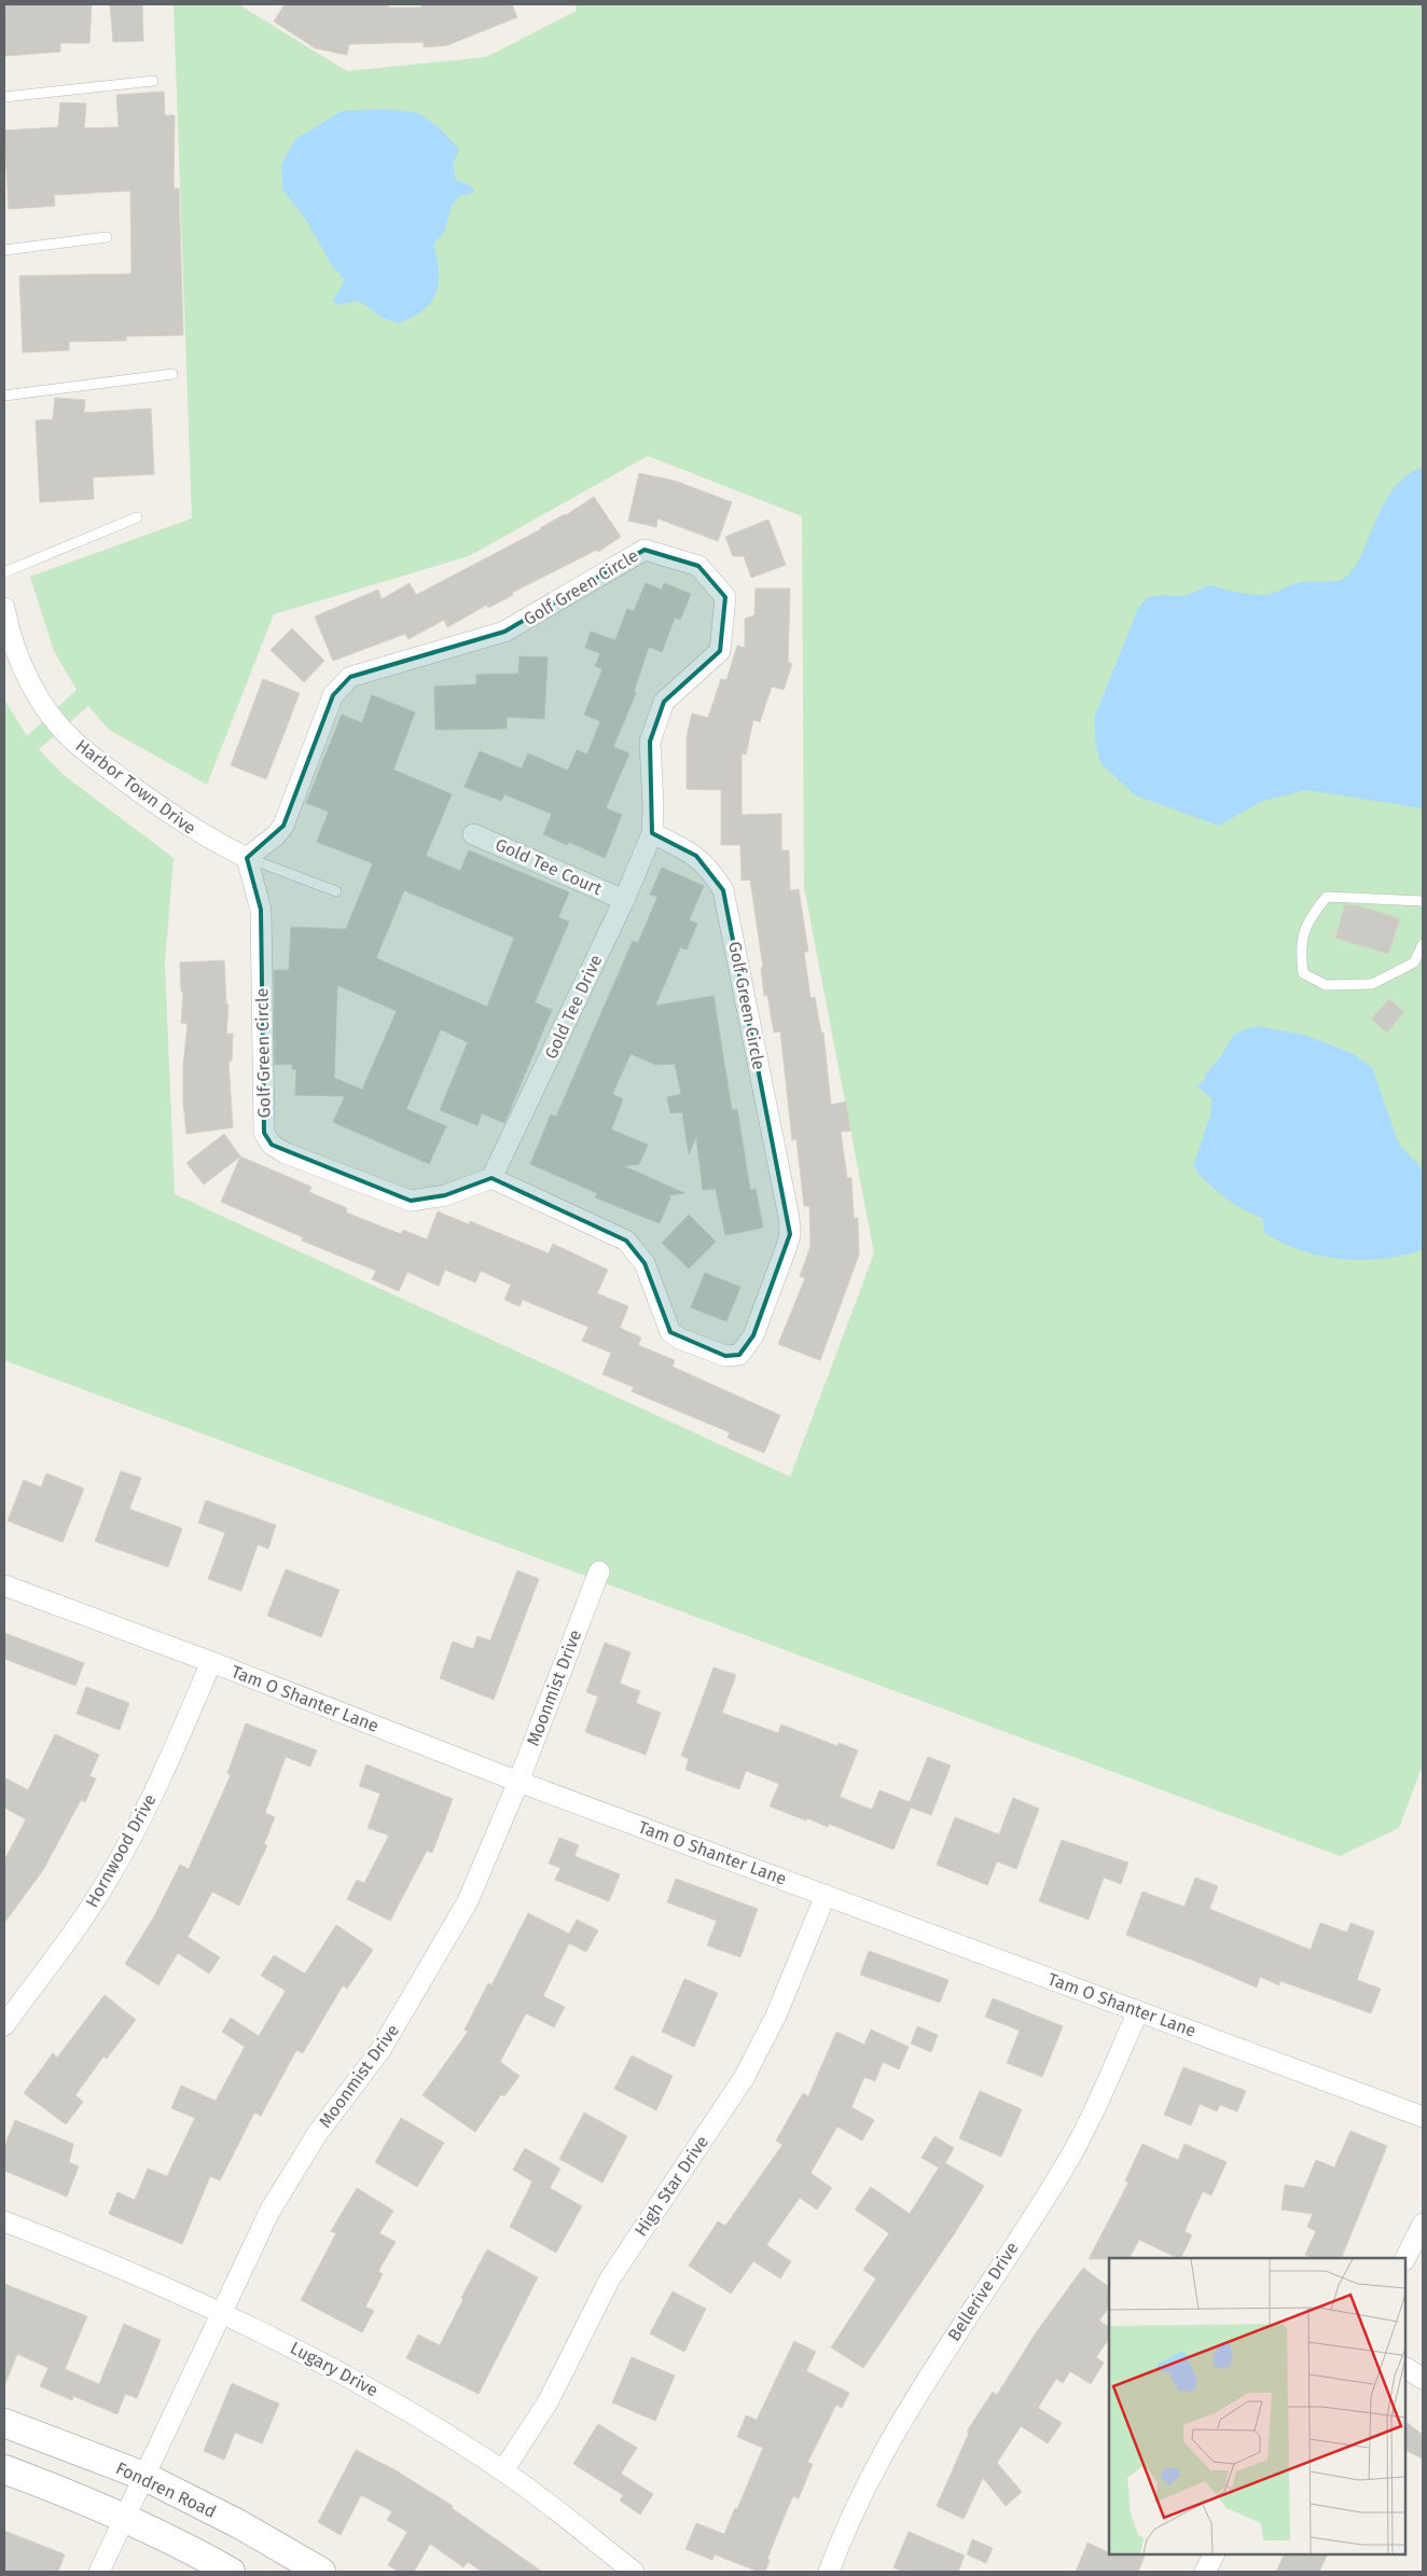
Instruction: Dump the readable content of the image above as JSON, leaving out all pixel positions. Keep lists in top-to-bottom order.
{
  "streets": {
    "main road": ["Fondren Road"],
    "street": [
      "Golf Green Circle",
      "Harbor Town Drive",
      "Gold Tee Court",
      "Gold Tee Drive",
      "Moonmist Drive",
      "Tam O Shanter Lane",
      "Hornwood Drive",
      "High Star Drive",
      "Bellerive Drive",
      "Lugary Drive"
    ]
  },
  "crossings": [
    ["Golf Green Circle", "Harbor Town Drive"],
    ["Golf Green Circle", "Gold Tee Drive"],
    ["Gold Tee Court", "Gold Tee Drive"],
    ["Moonmist Drive", "Tam O Shanter Lane"],
    ["Moonmist Drive", "Lugary Drive"],
    ["Moonmist Drive", "Fondren Road"],
    ["Tam O Shanter Lane", "Hornwood Drive"],
    ["Tam O Shanter Lane", "High Star Drive"],
    ["Tam O Shanter Lane", "Bellerive Drive"],
    ["High Star Drive", "Lugary Drive"]
  ]
}
